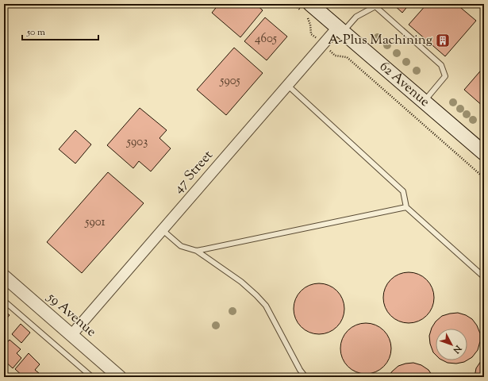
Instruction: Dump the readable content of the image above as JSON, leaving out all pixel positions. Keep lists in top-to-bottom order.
{
  "streets": {
    "main road": ["62 Avenue"],
    "street": ["47 Street", "59 Avenue"]
  },
  "crossings": [
    ["62 Avenue", "47 Street"],
    ["47 Street", "59 Avenue"]
  ],
  "places": {
    "building": ["A-Plus Machining"]
  },
  "house_numbers": [
    "4605",
    "5905",
    "5903",
    "5901"
  ],
  "scale_bar": "50 m",
  "north": "bottom right"
}
